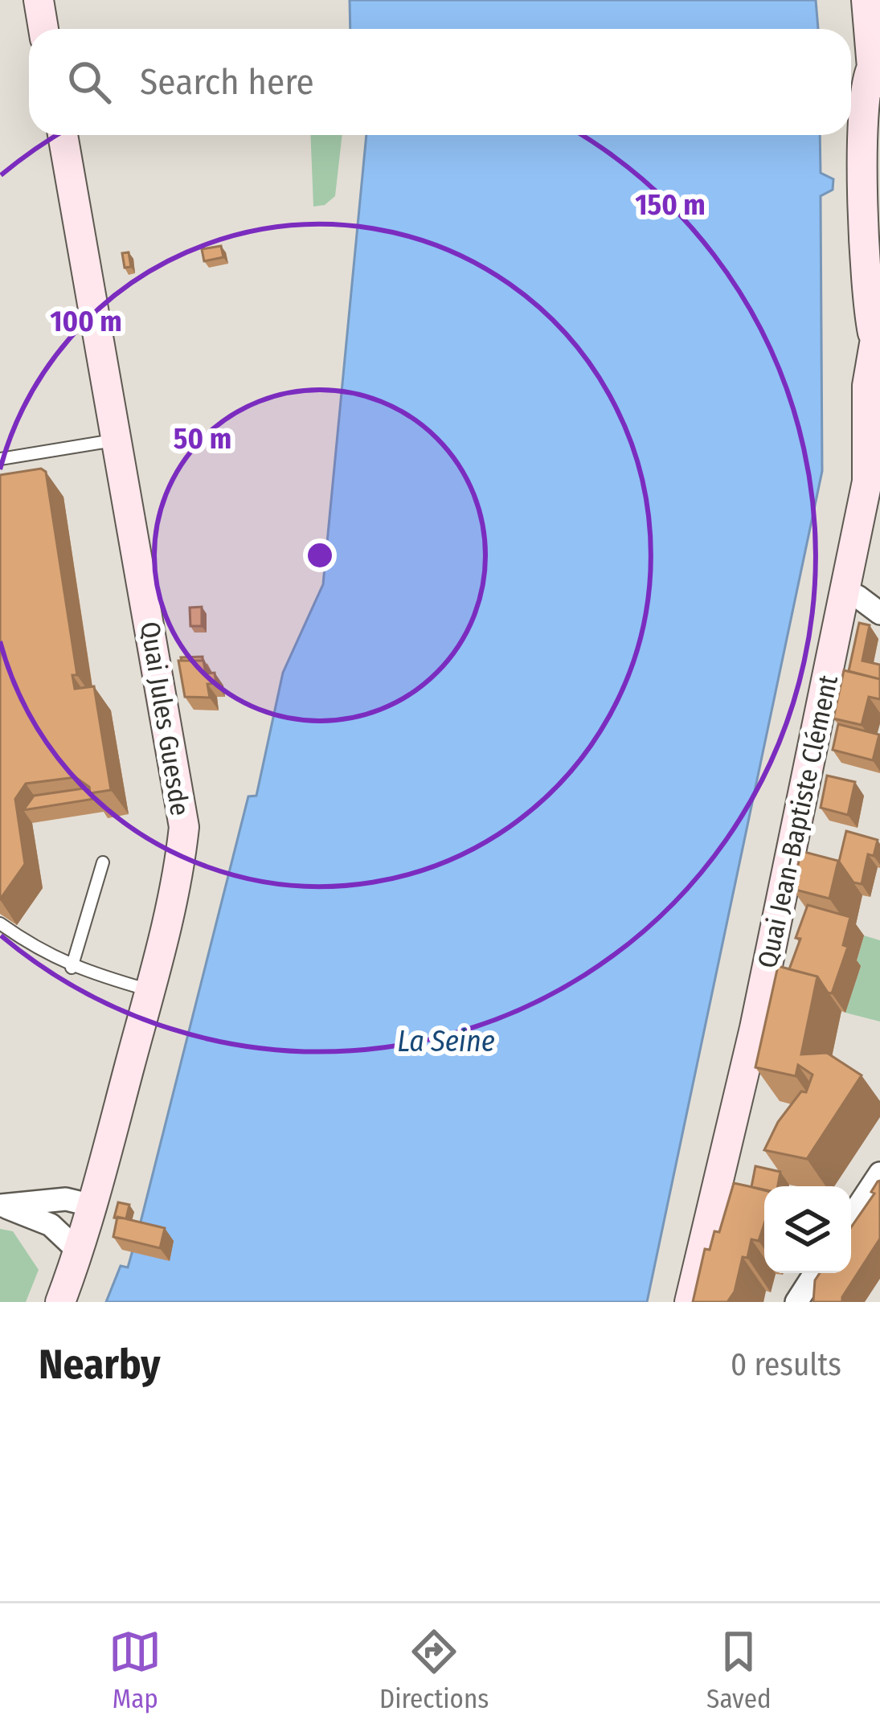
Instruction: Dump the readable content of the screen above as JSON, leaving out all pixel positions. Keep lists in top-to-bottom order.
{
  "streets": {
    "main road": ["Quai Jules Guesde", "Quai Jean-Baptiste Clément"]
  },
  "water": ["La Seine"],
  "page": {
    "search": "Search here",
    "heading": ["Nearby", "0 results"],
    "nav": ["Map", "Directions", "Saved"]
  },
  "rings": ["150 m", "100 m", "50 m"]
}
